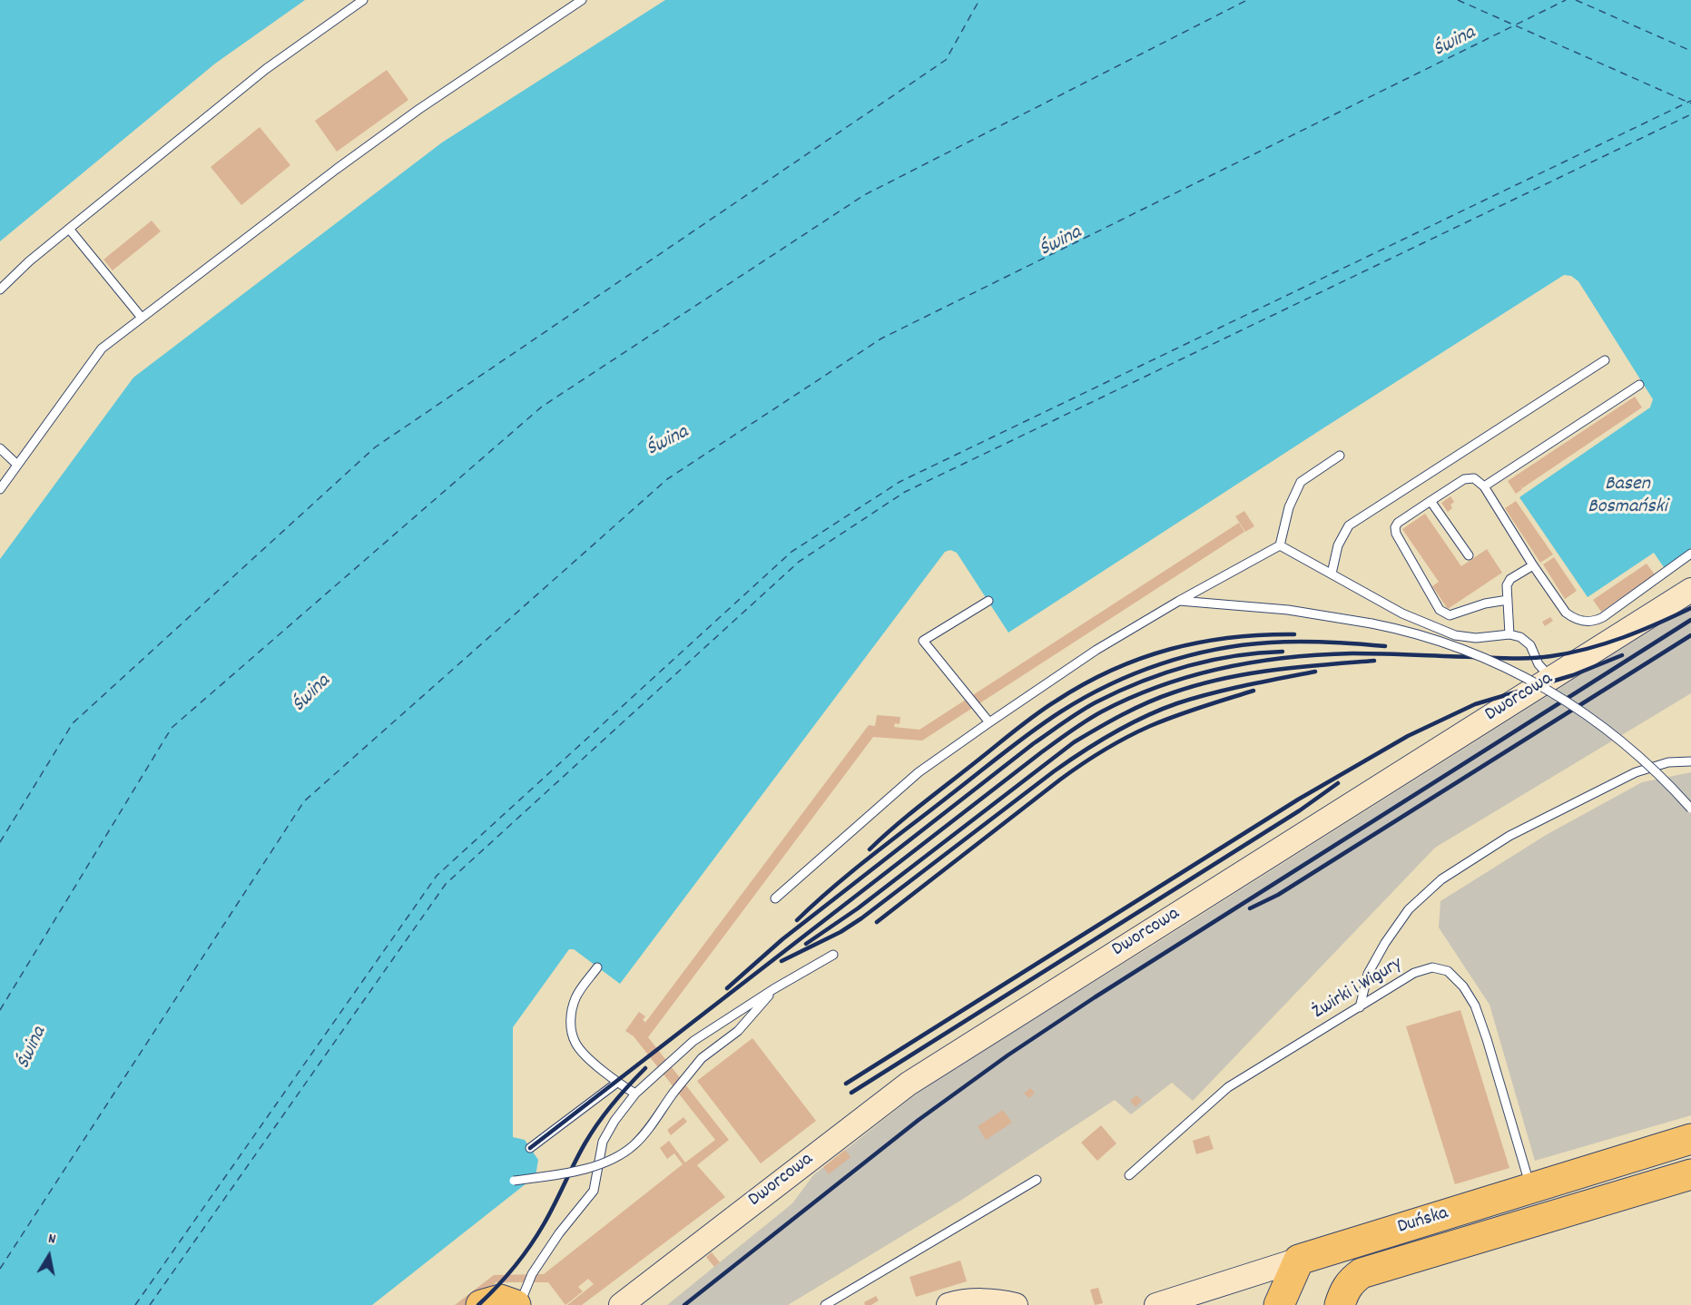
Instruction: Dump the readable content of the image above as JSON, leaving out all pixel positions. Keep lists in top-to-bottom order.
{
  "streets": {
    "highway": ["Duńska"],
    "street": ["Dworcowa"],
    "lane": ["Żwirki i Wigury"]
  },
  "crossings": [
    ["Żwirki i Wigury", "Duńska"]
  ],
  "water": ["Świna", "Basen Bosmański"],
  "north": "top"
}
